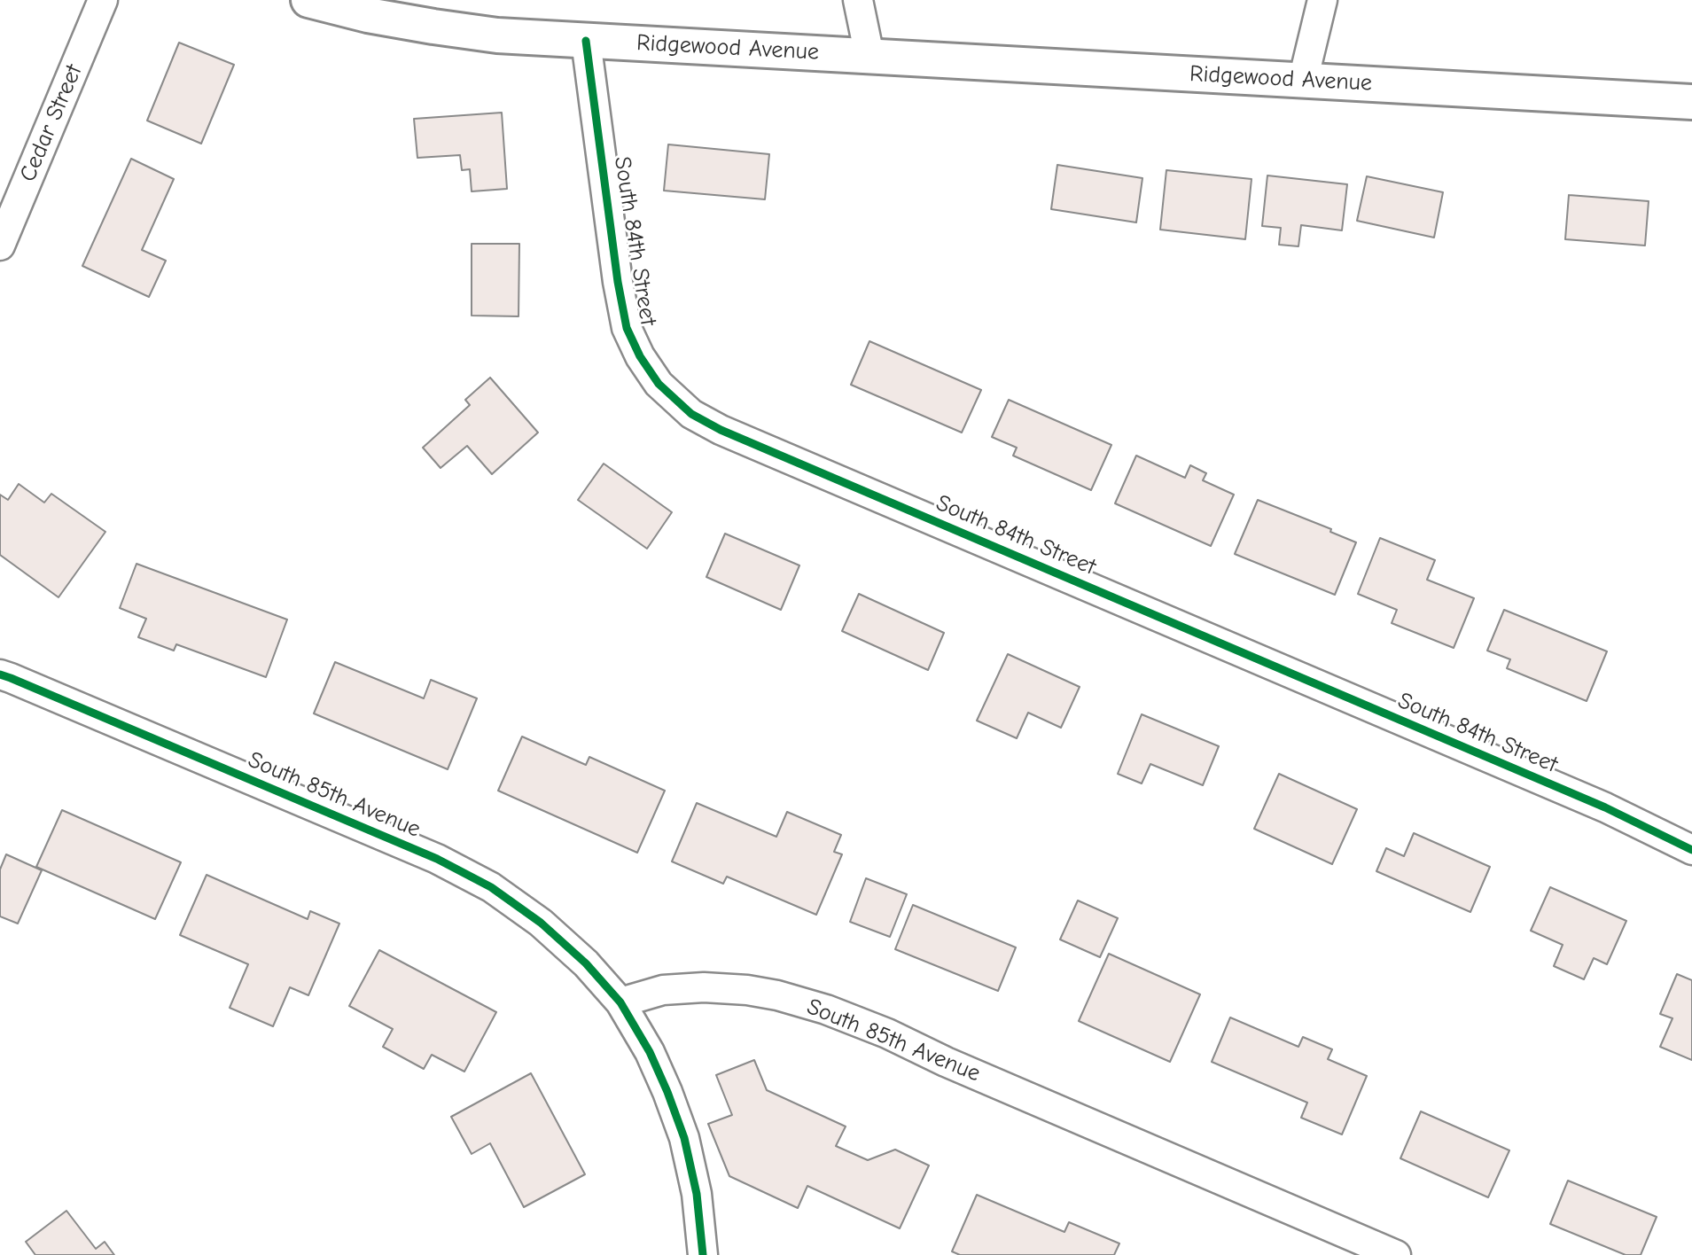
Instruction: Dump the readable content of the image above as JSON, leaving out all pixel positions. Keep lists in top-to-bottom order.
{
  "streets": {
    "main road": ["Ridgewood Avenue"],
    "street": ["Cedar Street", "South 84th Street", "South 85th Avenue"]
  },
  "crossings": [
    ["Ridgewood Avenue", "South 84th Street"]
  ]
}
